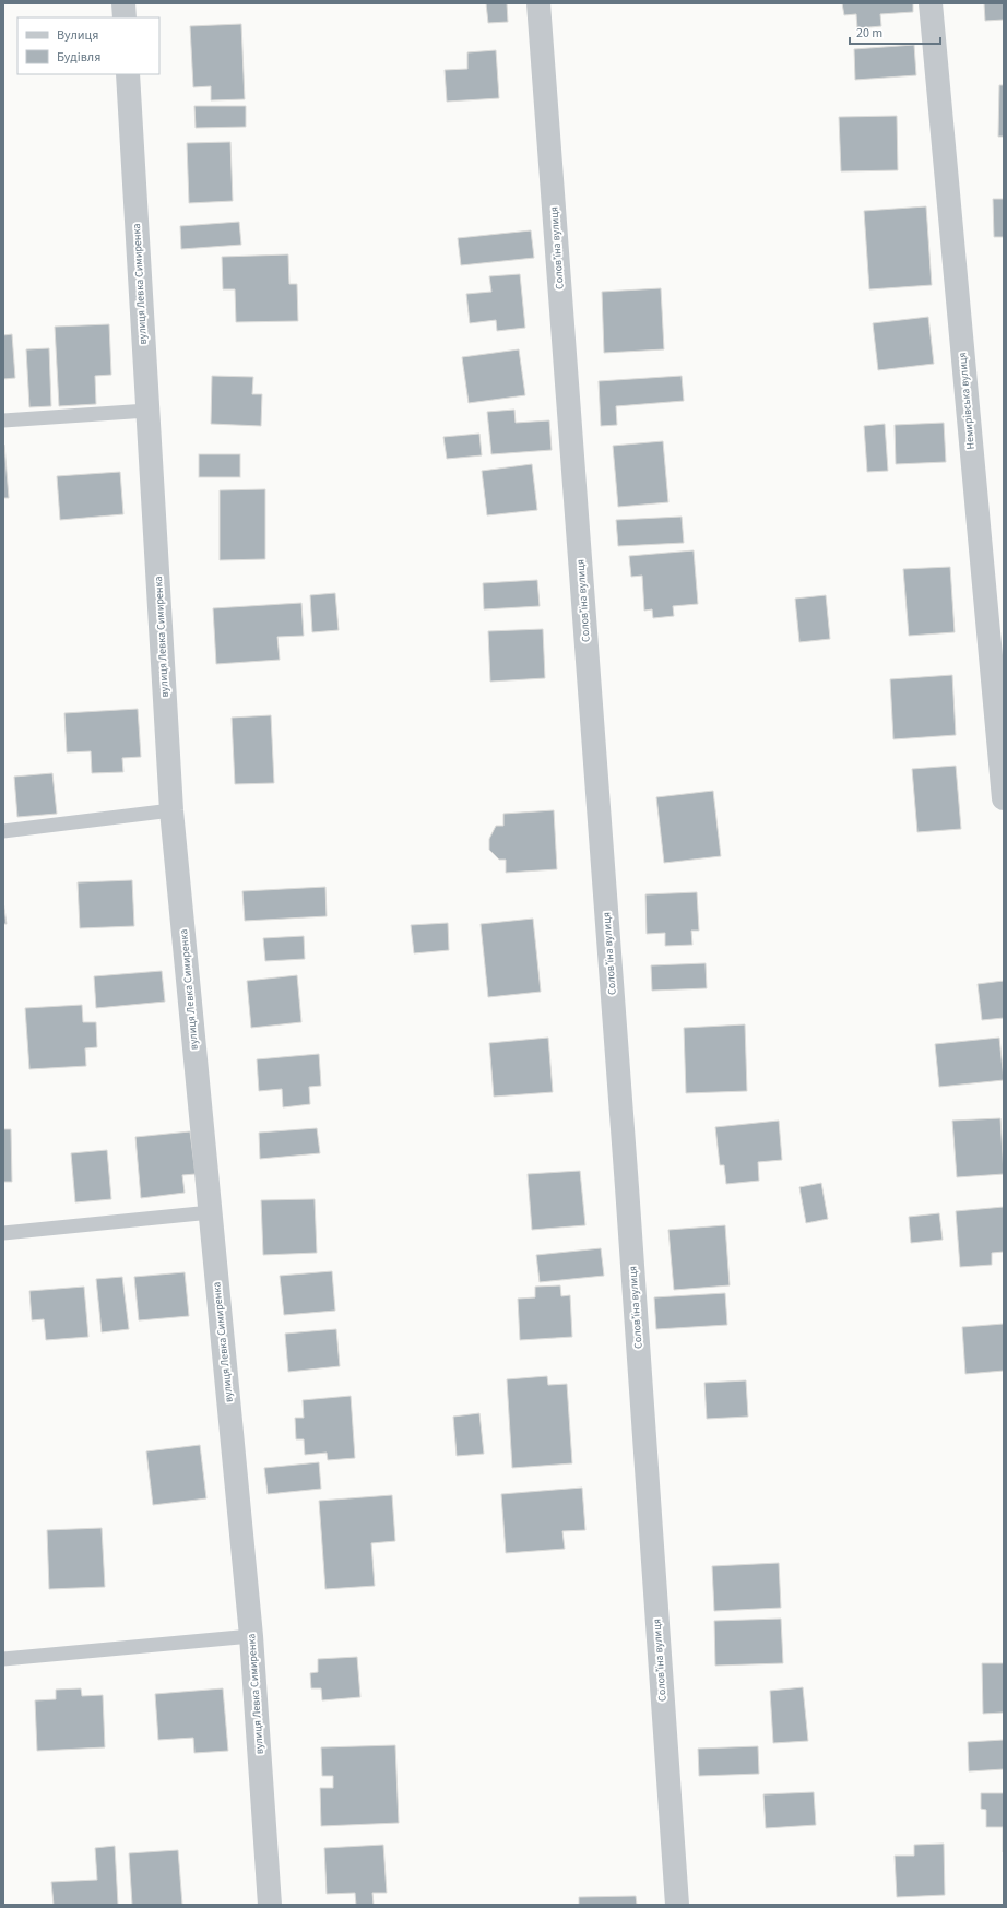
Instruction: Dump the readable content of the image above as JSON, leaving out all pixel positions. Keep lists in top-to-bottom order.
{
  "streets": {
    "street": ["Соловʼїна вулиця", "вулиця Левка Симиренка", "Немирівська вулиця"]
  },
  "legend": ["Вулиця", "Будівля"],
  "scale_bar": "20 m"
}
